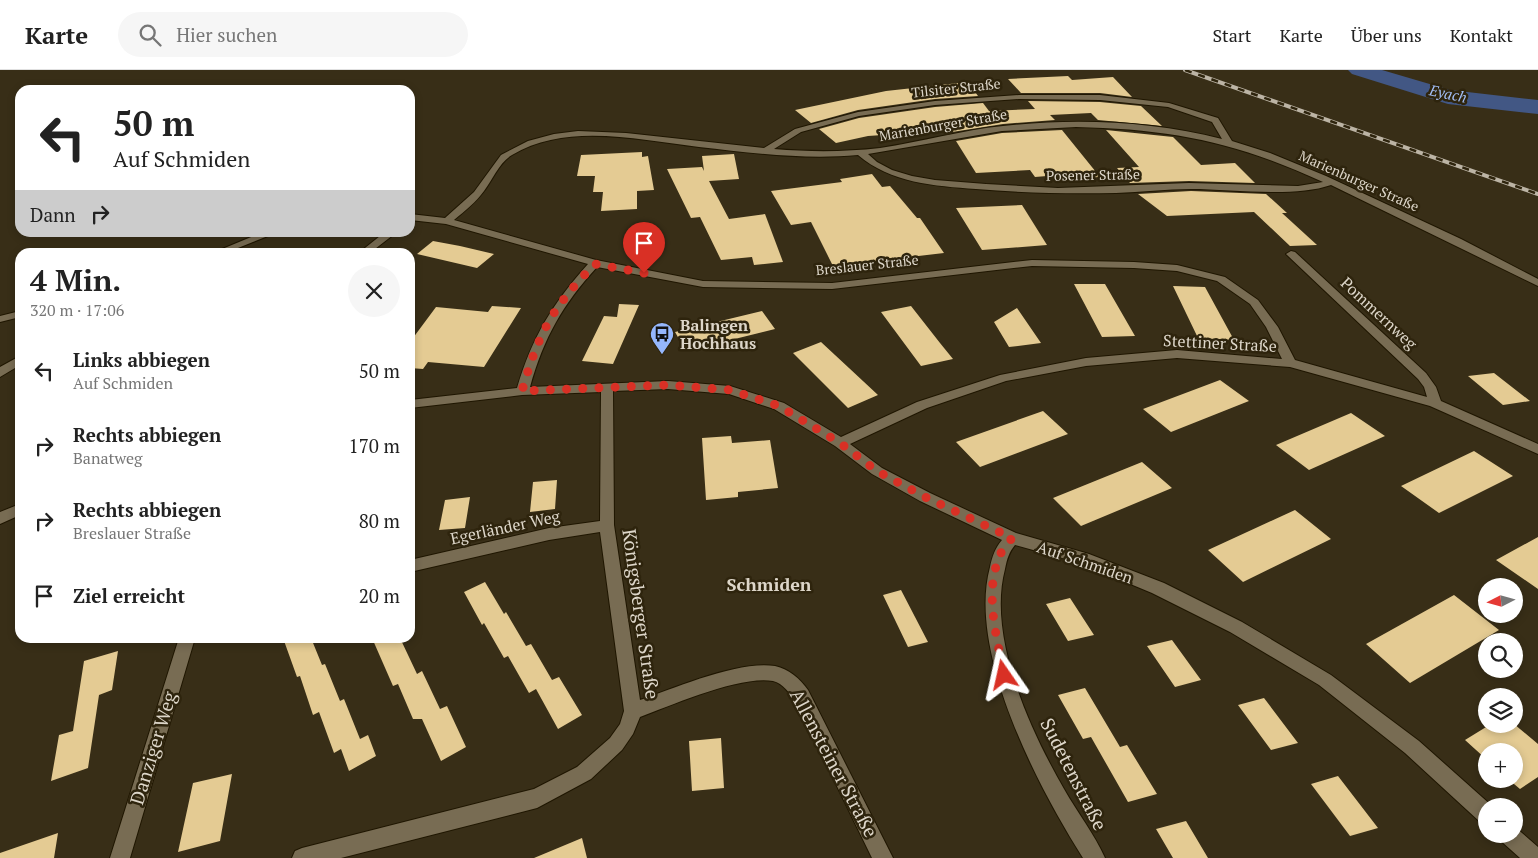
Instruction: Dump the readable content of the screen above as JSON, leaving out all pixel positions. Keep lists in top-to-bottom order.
{
  "streets": {
    "street": [
      "Tilsiter Straße",
      "Marienburger Straße",
      "Posener Straße",
      "Breslauer Straße",
      "Pommernweg",
      "Stettiner Straße",
      "Egerländer Weg",
      "Auf Schmiden",
      "Königsberger Straße",
      "Danziger Weg",
      "Allensteiner Straße",
      "Sudetenstraße"
    ]
  },
  "crossings": [
    ["Tilsiter Straße", "Marienburger Straße"],
    ["Marienburger Straße", "Posener Straße"],
    ["Marienburger Straße", "Breslauer Straße"],
    ["Breslauer Straße", "Stettiner Straße"],
    ["Pommernweg", "Stettiner Straße"],
    ["Stettiner Straße", "Auf Schmiden"],
    ["Egerländer Weg", "Königsberger Straße"],
    ["Auf Schmiden", "Königsberger Straße"],
    ["Auf Schmiden", "Sudetenstraße"],
    ["Königsberger Straße", "Allensteiner Straße"]
  ],
  "districts": ["Schmiden"],
  "water": ["Eyach"],
  "places": {
    "bus stop": ["Balingen Hochhaus"]
  },
  "north": "left",
  "page": {
    "header": "Karte",
    "search": "Hier suchen",
    "nav": [
      "Start",
      "Karte",
      "Über uns",
      "Kontakt"
    ],
    "turn": ["50 m", "Auf Schmiden"],
    "then": "Dann",
    "heading": ["4 Min.", "320 m · 17:06"],
    "list": [
      {
        "name": "Links abbiegen",
        "note": "Auf Schmiden",
        "value": "50 m"
      },
      {
        "name": "Rechts abbiegen",
        "note": "Banatweg",
        "value": "170 m"
      },
      {
        "name": "Rechts abbiegen",
        "note": "Breslauer Straße",
        "value": "80 m"
      },
      {
        "name": "Ziel erreicht",
        "value": "20 m"
      }
    ],
    "map_buttons": ["+", "−"]
  }
}
